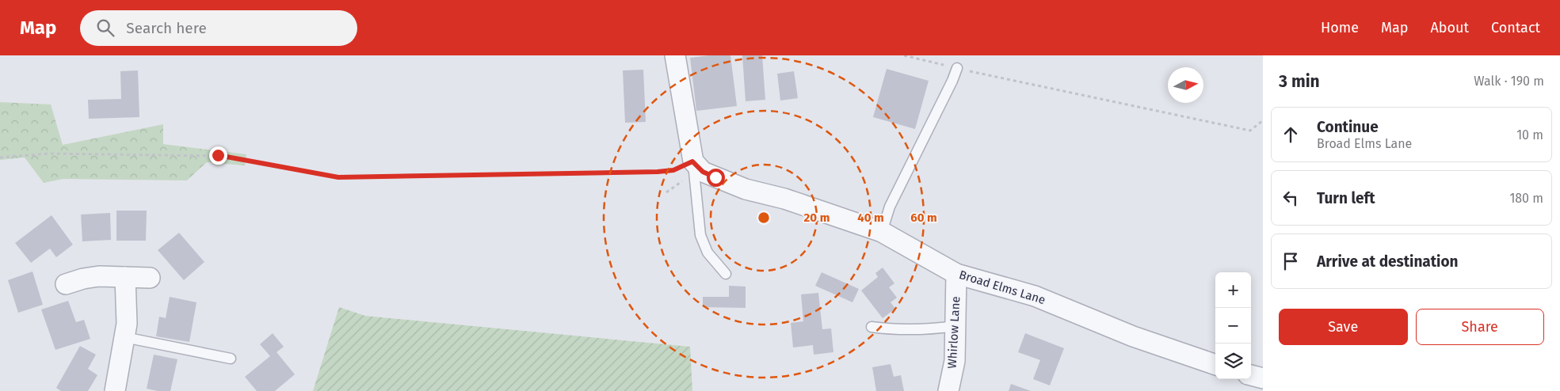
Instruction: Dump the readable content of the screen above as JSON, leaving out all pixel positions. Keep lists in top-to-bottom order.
{
  "streets": {
    "street": ["Broad Elms Lane", "Whirlow Lane"]
  },
  "crossings": [
    ["Broad Elms Lane", "Whirlow Lane"]
  ],
  "north": "right",
  "page": {
    "header": "Map",
    "search": "Search here",
    "nav": [
      "Home",
      "Map",
      "About",
      "Contact"
    ],
    "heading": ["3 min", "Walk · 190 m"],
    "list": [
      ["Continue", "Broad Elms Lane", "10 m"],
      ["Turn left", "180 m"],
      "Arrive at destination"
    ],
    "map_buttons": ["+", "−"],
    "buttons": ["Save", "Share"]
  },
  "rings": ["20 m", "40 m", "60 m"]
}
